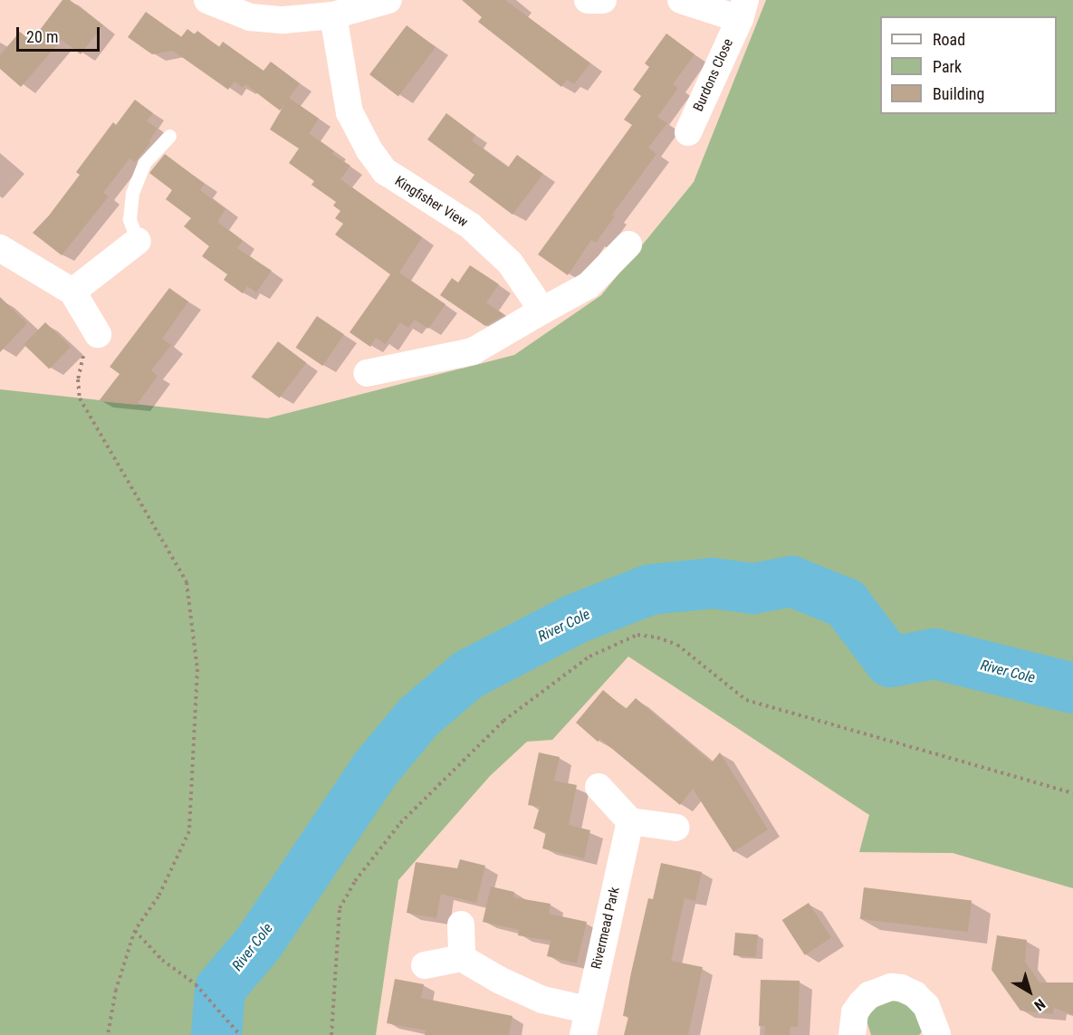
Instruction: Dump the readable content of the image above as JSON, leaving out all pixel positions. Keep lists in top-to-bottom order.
{
  "streets": {
    "street": ["Burdons Close", "Kingfisher View", "Rivermead Park"]
  },
  "water": ["River Cole"],
  "legend": ["Road", "Park", "Building"],
  "scale_bar": "20 m",
  "north": "bottom right"
}
